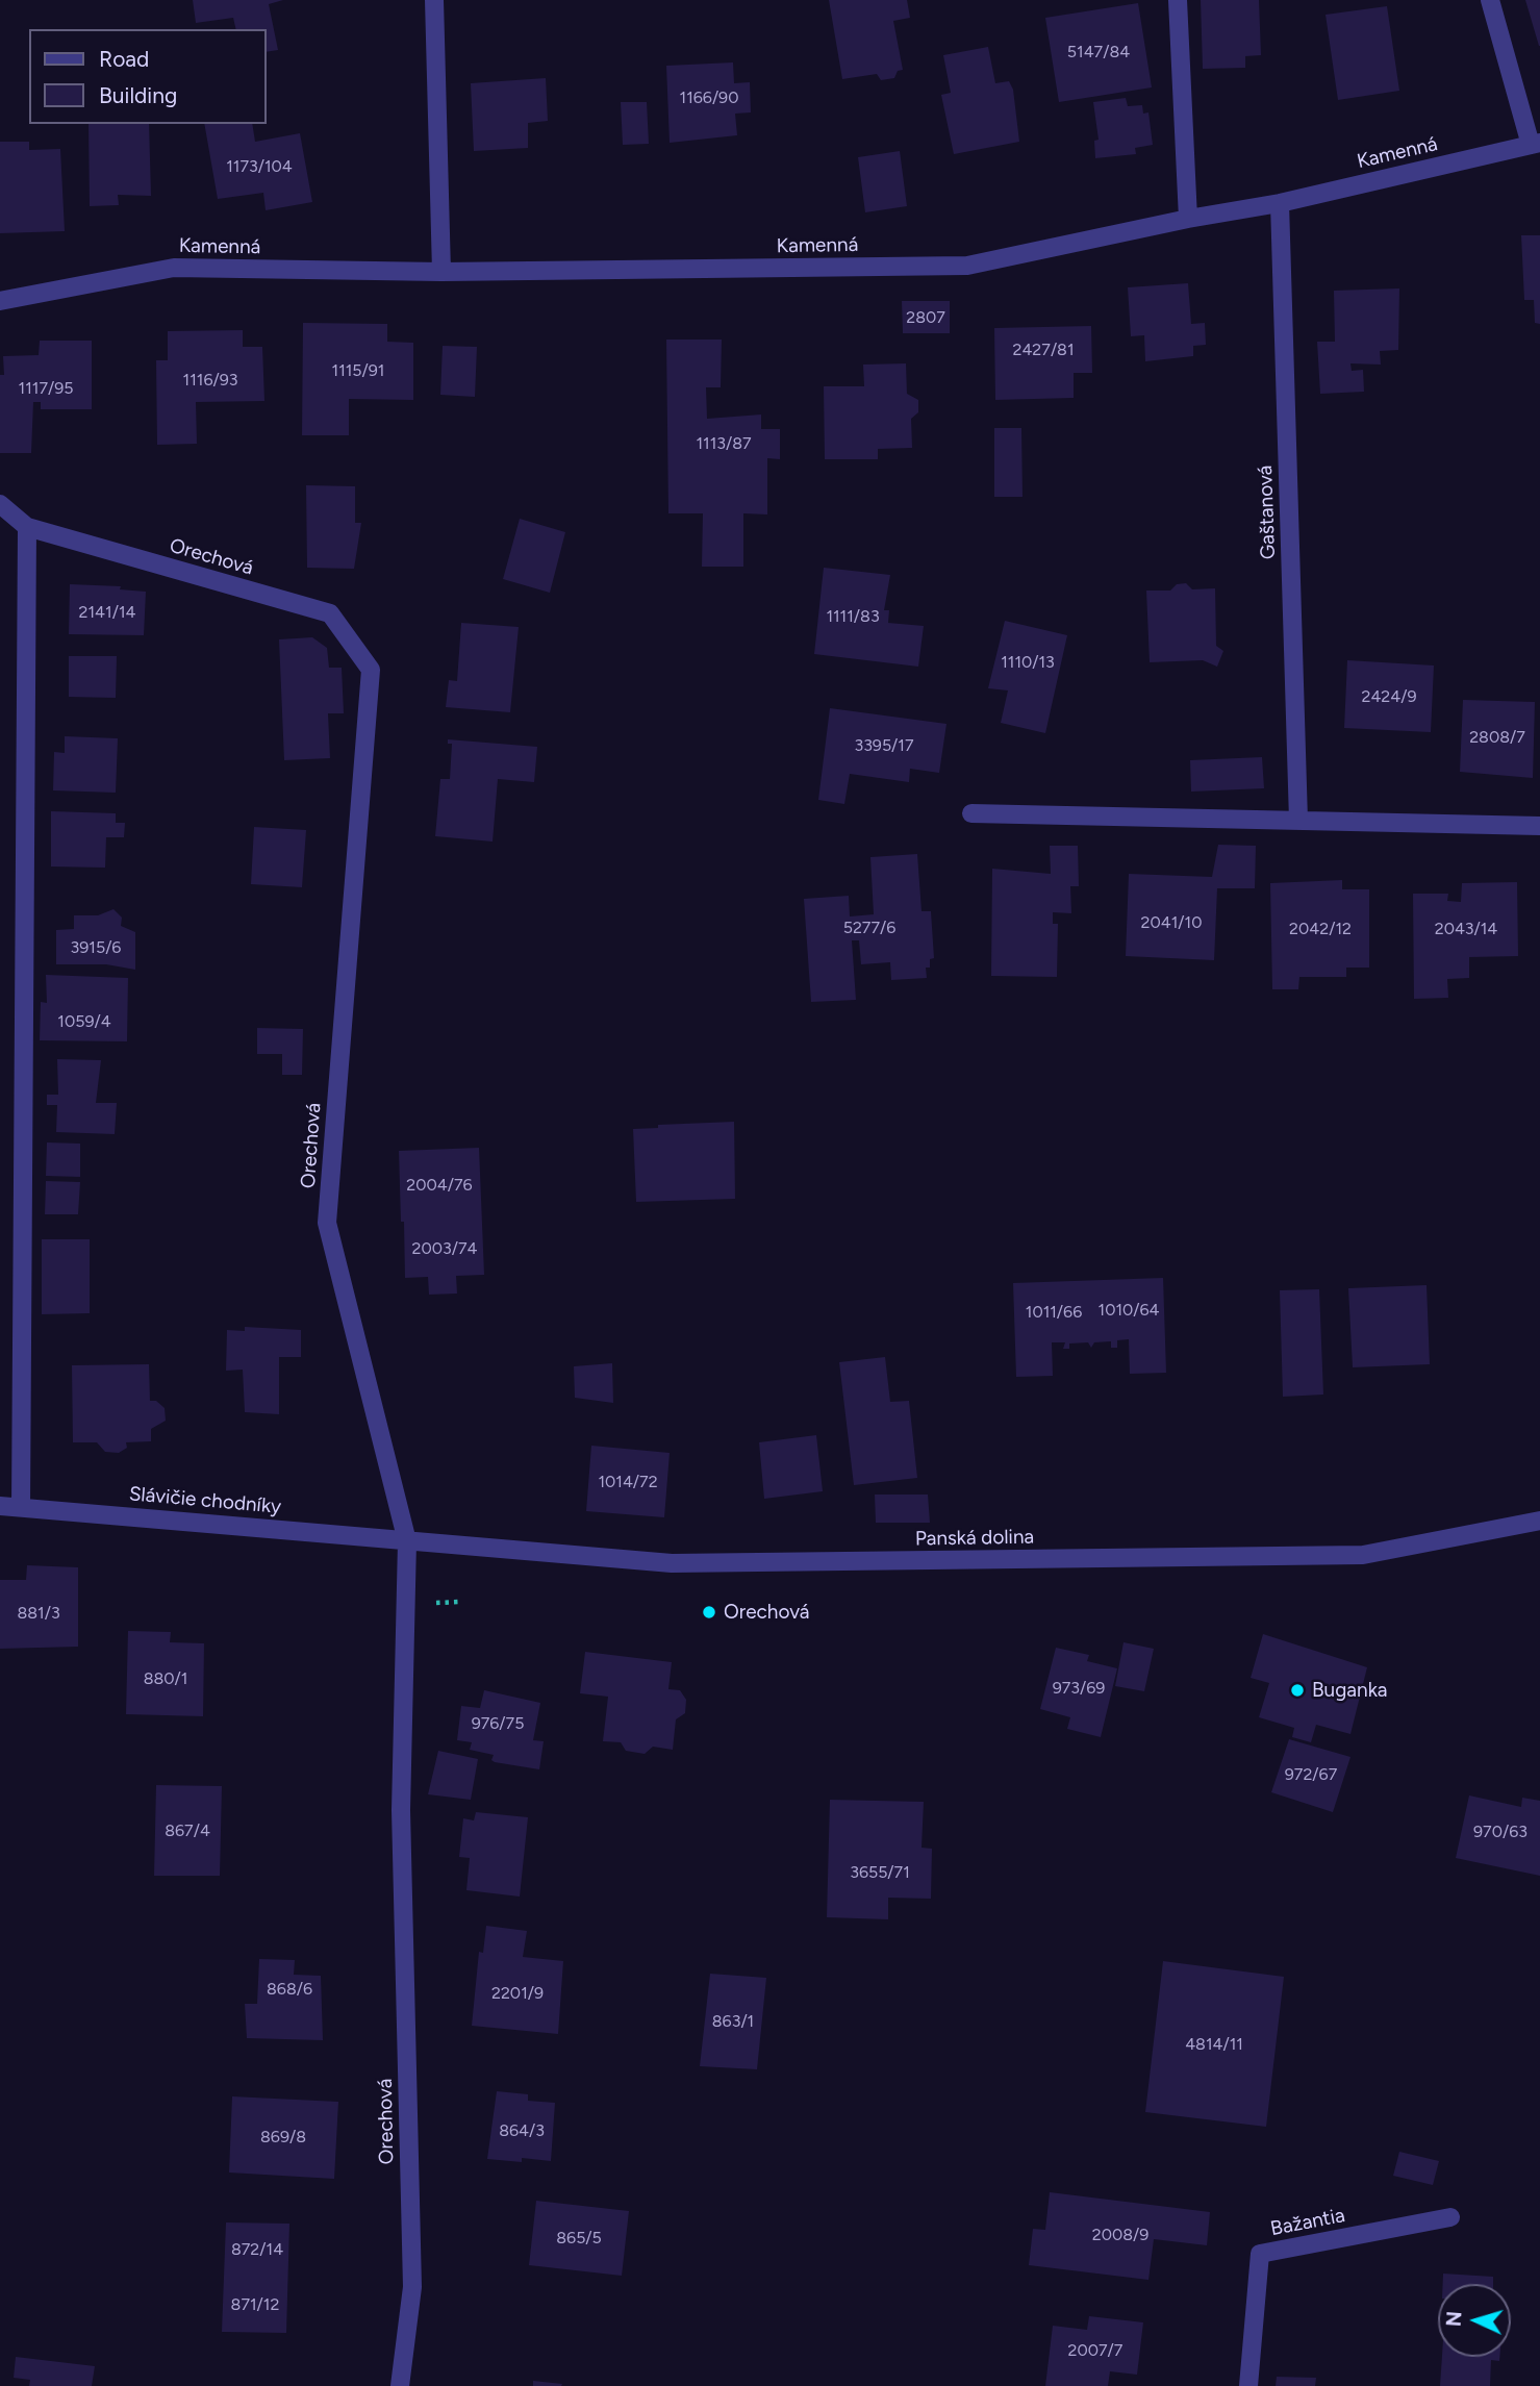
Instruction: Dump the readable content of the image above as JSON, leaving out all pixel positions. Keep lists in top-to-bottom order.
{
  "streets": {
    "street": [
      "Kamenná",
      "Gaštanová",
      "Orechová",
      "Slávičie chodníky",
      "Panská dolina",
      "Bažantia"
    ]
  },
  "crossings": [
    ["Kamenná", "Gaštanová"],
    ["Orechová", "Slávičie chodníky"],
    ["Orechová", "Panská dolina"],
    ["Slávičie chodníky", "Panská dolina"]
  ],
  "places": ["Orechová", "Buganka"],
  "house_numbers": [
    "5147/84",
    "1166/90",
    "1173/104",
    "2807",
    "2427/81",
    "1115/91",
    "1116/93",
    "1117/95",
    "1113/87",
    "2141/14",
    "1111/83",
    "1110/13",
    "2424/9",
    "2808/7",
    "3395/17",
    "2041/10",
    "5277/6",
    "2042/12",
    "2043/14",
    "3915/6",
    "1059/4",
    "2004/76",
    "2003/74",
    "1010/64",
    "1011/66",
    "1014/72",
    "881/3",
    "880/1",
    "973/69",
    "976/75",
    "972/67",
    "867/4",
    "970/63",
    "3655/71",
    "868/6",
    "2201/9",
    "863/1",
    "4814/11",
    "864/3",
    "869/8",
    "2008/9",
    "865/5",
    "872/14",
    "871/12",
    "2007/7"
  ],
  "legend": ["Road", "Building"],
  "north": "left"
}
